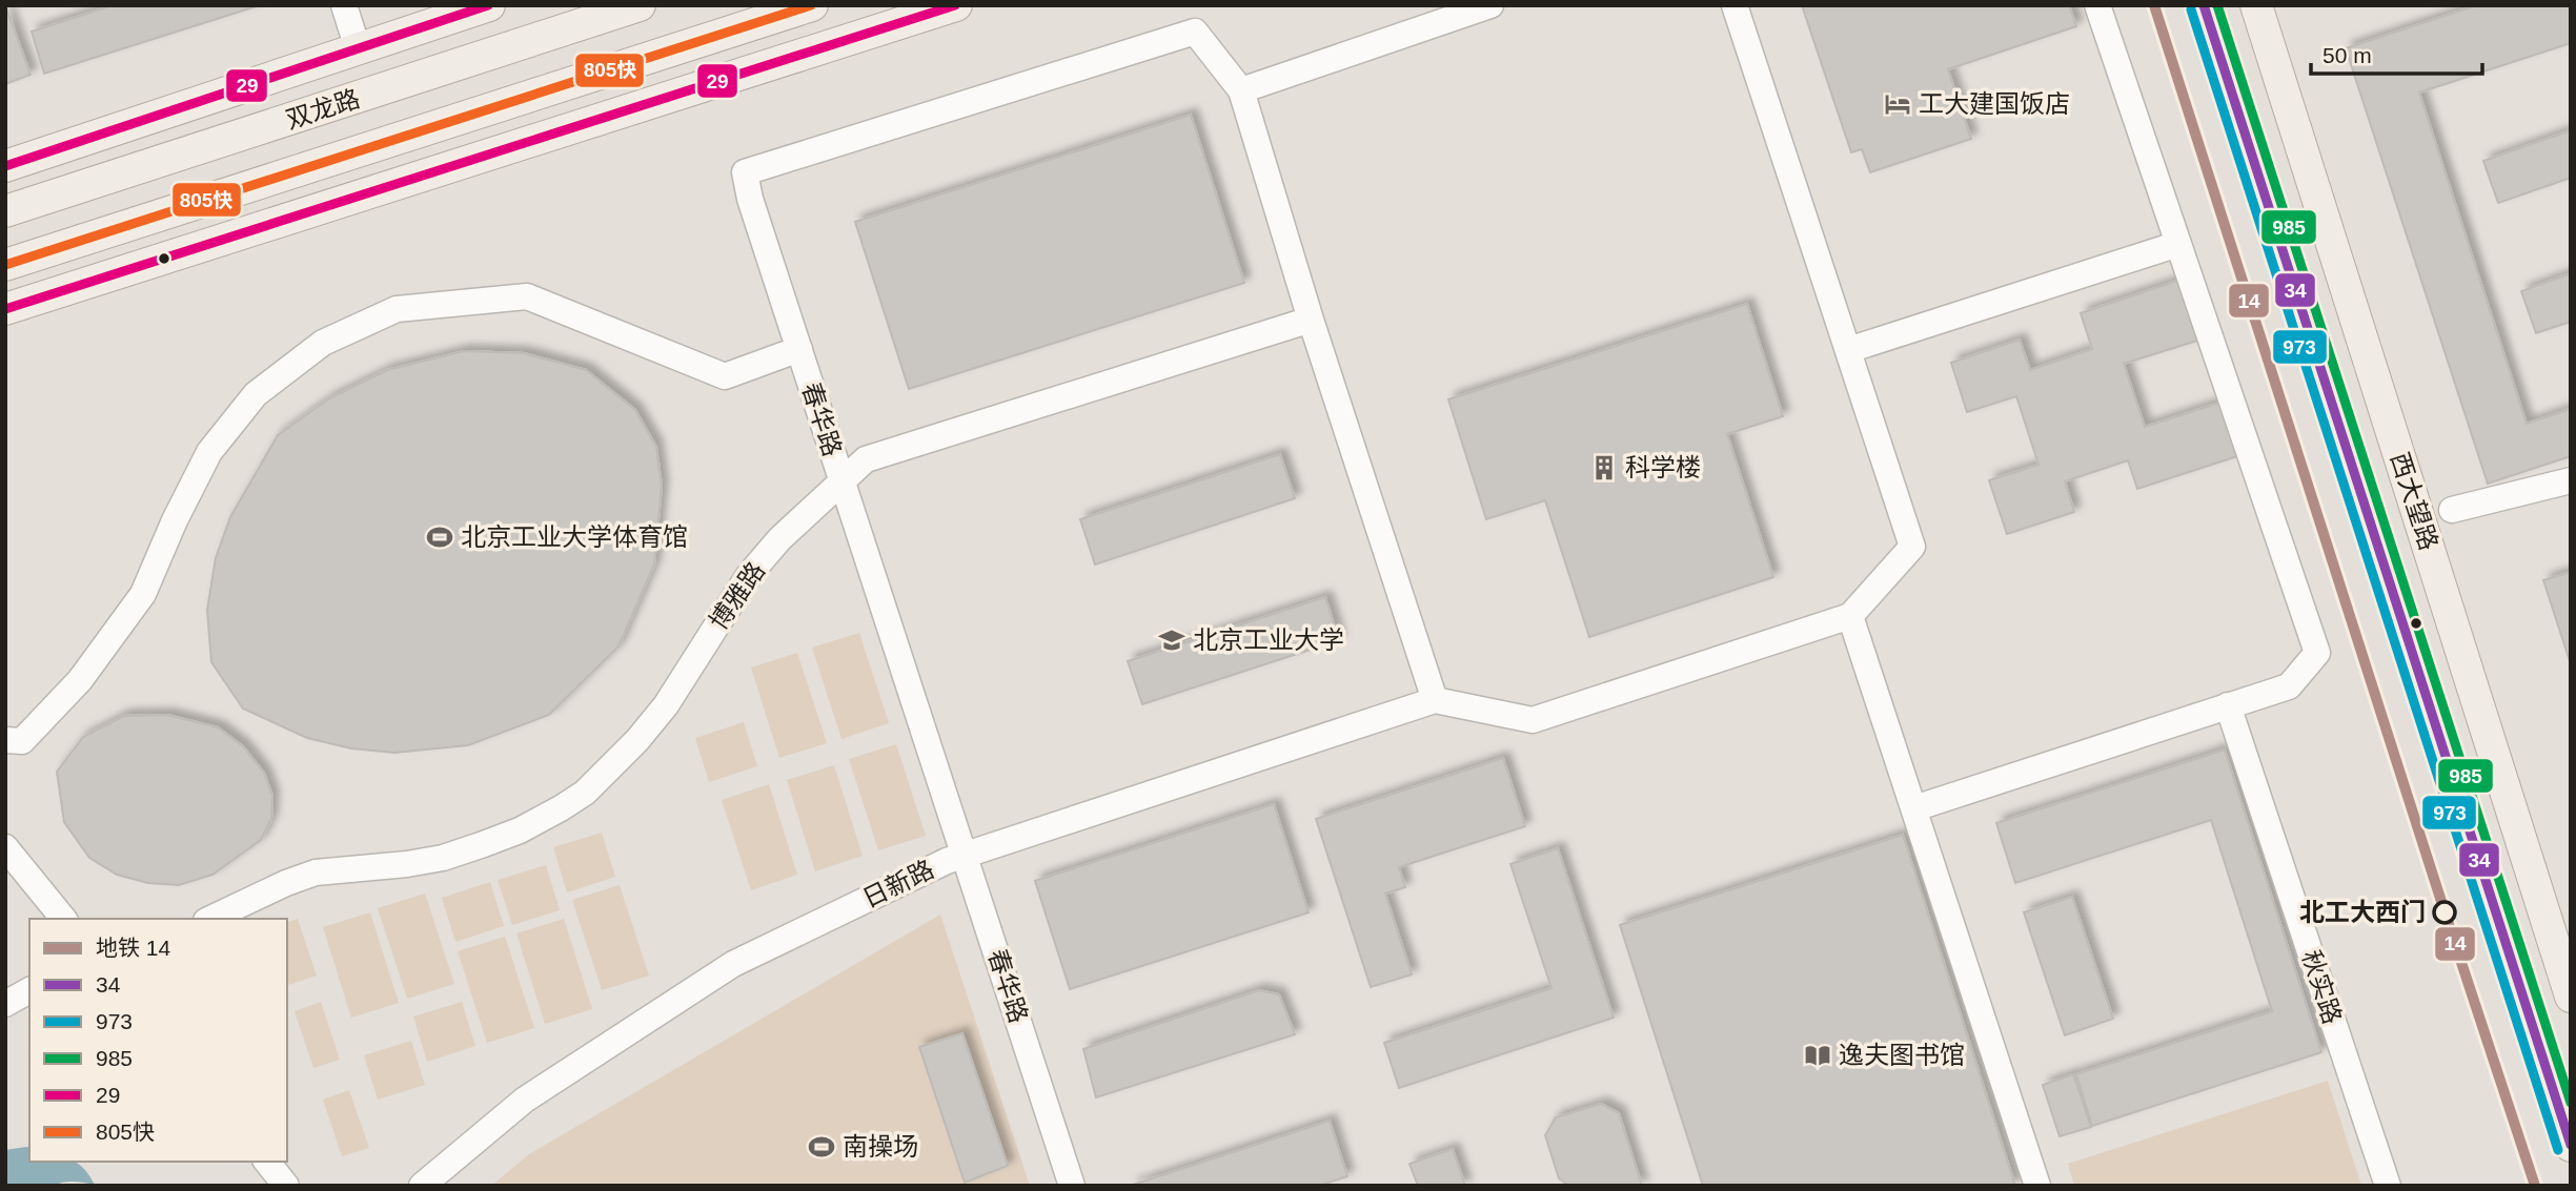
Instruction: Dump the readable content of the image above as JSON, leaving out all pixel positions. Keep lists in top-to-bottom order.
{
  "streets": {
    "main road": ["双龙路", "西大望路"],
    "street": [
      "春华路",
      "博雅路",
      "日新路",
      "秋实路"
    ]
  },
  "crossings": [
    ["春华路", "博雅路"],
    ["春华路", "日新路"]
  ],
  "places": {
    "hotel": ["工大建国饭店"],
    "building": ["科学楼"],
    "sports": ["北京工业大学体育馆", "南操场"],
    "school or university": ["北京工业大学"],
    "other": ["北工大西门"],
    "library": ["逸夫图书馆"]
  },
  "lines": [
    "metro line 14",
    "transit line 34",
    "transit line 985",
    "transit line 29",
    "transit line 805快",
    "transit line 973"
  ],
  "legend": [
    "地铁 14",
    "34",
    "973",
    "985",
    "29",
    "805快"
  ],
  "scale_bar": "50 m"
}
